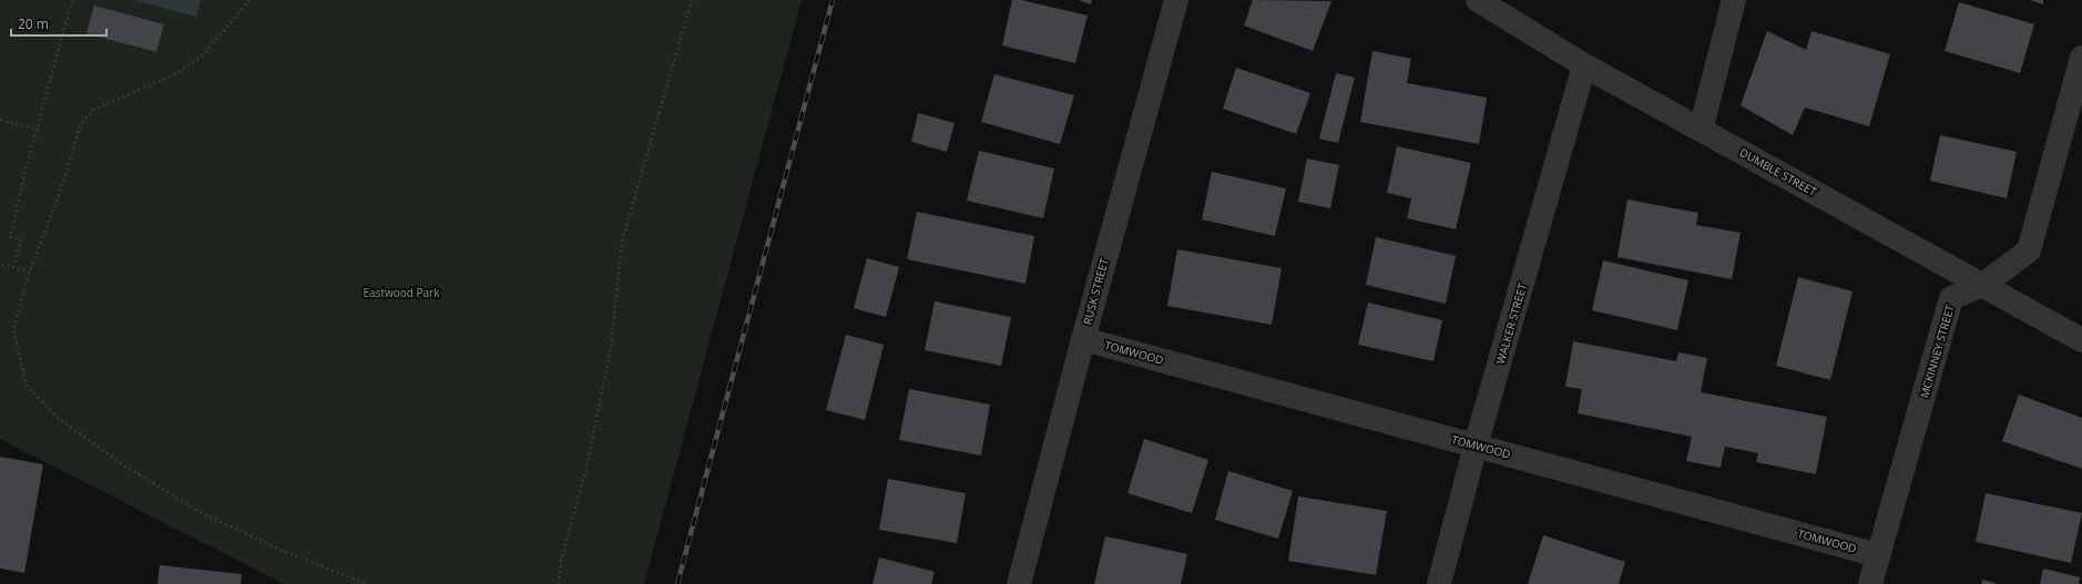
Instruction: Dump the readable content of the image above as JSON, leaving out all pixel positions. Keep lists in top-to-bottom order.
{
  "streets": {
    "street": [
      "DUMBLE STREET",
      "RUSK STREET",
      "WALKER STREET",
      "MCKINNEY STREET",
      "TOMWOOD"
    ]
  },
  "crossings": [
    ["DUMBLE STREET", "WALKER STREET"],
    ["DUMBLE STREET", "MCKINNEY STREET"],
    ["RUSK STREET", "TOMWOOD"],
    ["WALKER STREET", "TOMWOOD"],
    ["MCKINNEY STREET", "TOMWOOD"]
  ],
  "parks": ["Eastwood Park"],
  "scale_bar": "20 m"
}
